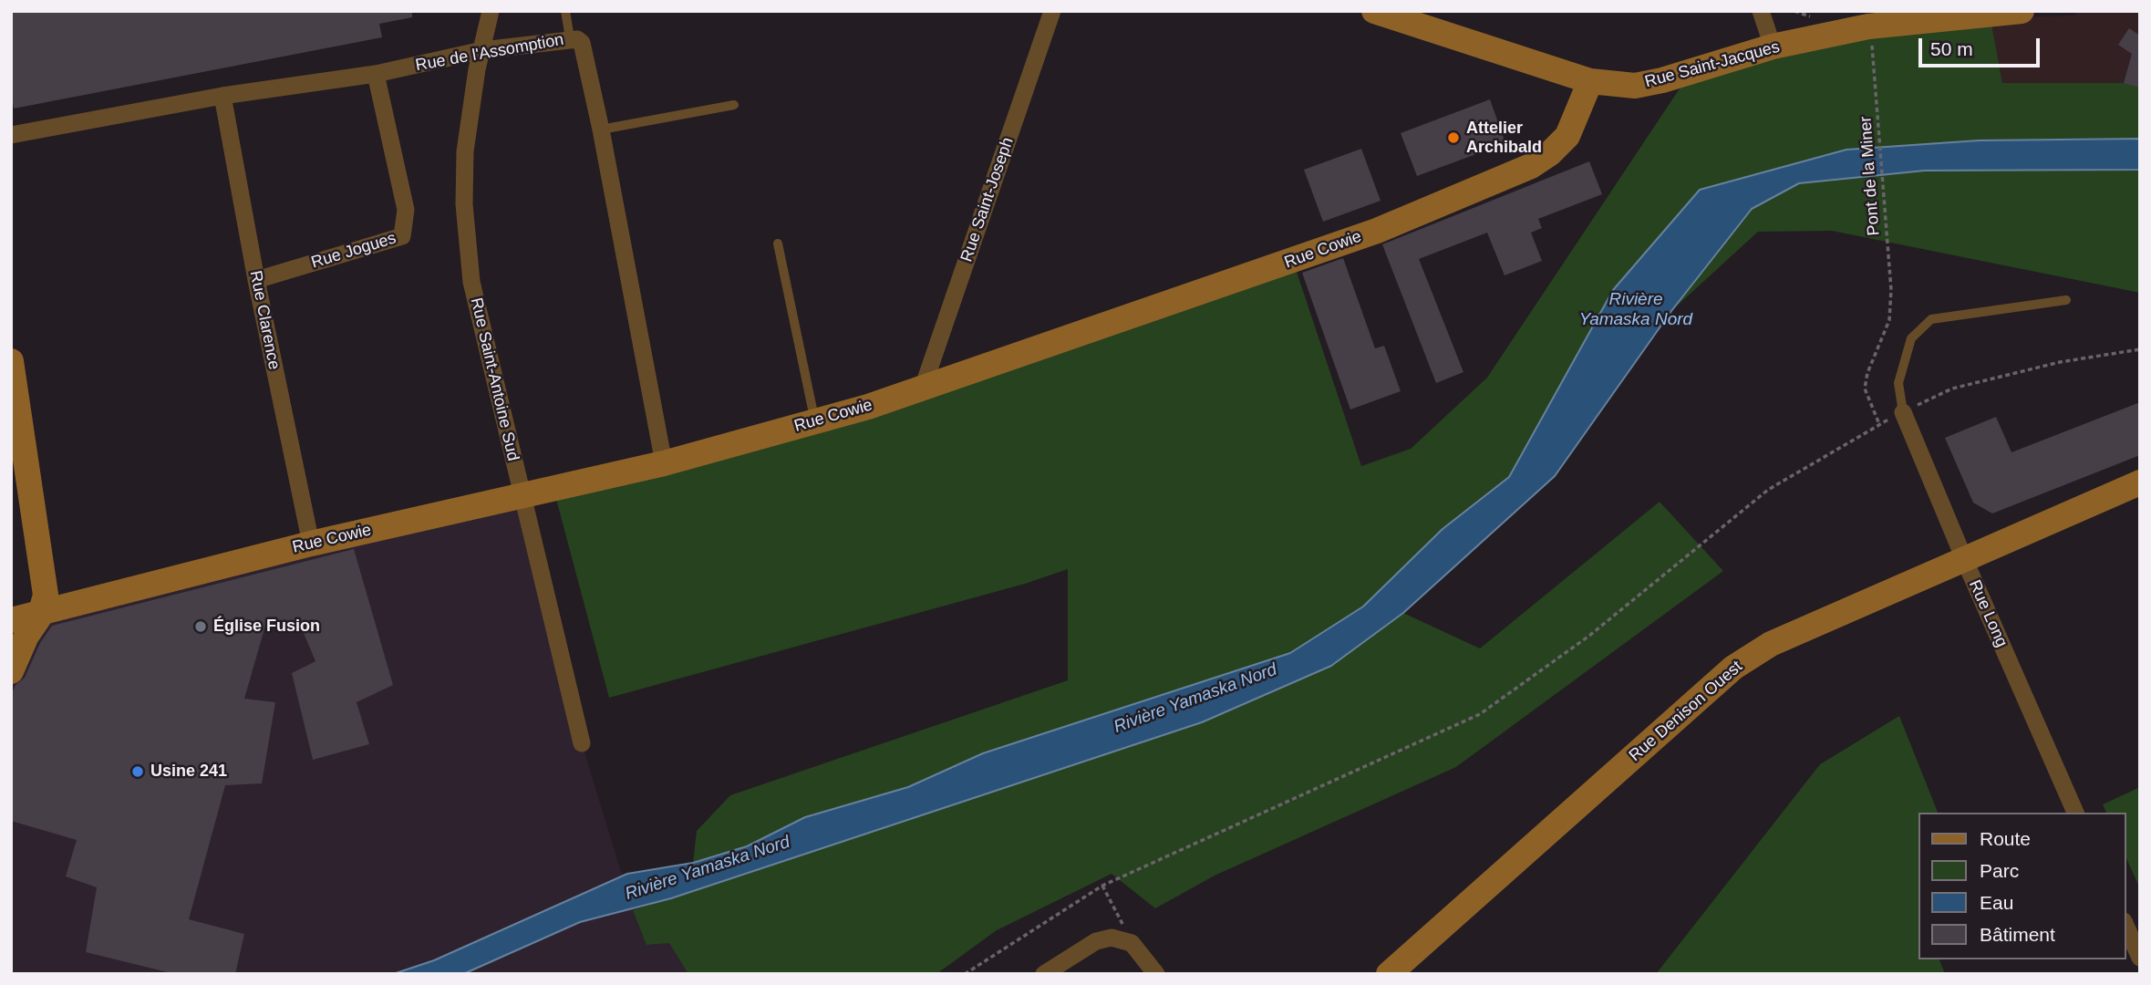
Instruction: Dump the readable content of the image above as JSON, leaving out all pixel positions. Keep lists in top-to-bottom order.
{
  "streets": {
    "street": [
      "Rue de l'Assomption",
      "Rue Saint-Jacques",
      "Rue Saint-Joseph",
      "Rue Cowie",
      "Rue Jogues",
      "Rue Clarence",
      "Rue Saint-Antoine Sud",
      "Rue Long",
      "Rue Denison Ouest"
    ],
    "path": ["Pont de la Miner"]
  },
  "crossings": [
    ["Rue de l'Assomption", "Rue Cowie"],
    ["Rue de l'Assomption", "Rue Jogues"],
    ["Rue de l'Assomption", "Rue Clarence"],
    ["Rue de l'Assomption", "Rue Saint-Antoine Sud"],
    ["Rue Saint-Jacques", "Rue Cowie"],
    ["Rue Saint-Joseph", "Rue Cowie"],
    ["Rue Cowie", "Rue Clarence"],
    ["Rue Cowie", "Rue Saint-Antoine Sud"],
    ["Rue Jogues", "Rue Clarence"],
    ["Rue Long", "Rue Denison Ouest"]
  ],
  "water": ["Rivière Yamaska Nord"],
  "places": ["Attelier Archibald", "Église Fusion", "Usine 241"],
  "legend": [
    "Route",
    "Parc",
    "Eau",
    "Bâtiment"
  ],
  "scale_bar": "50 m"
}
